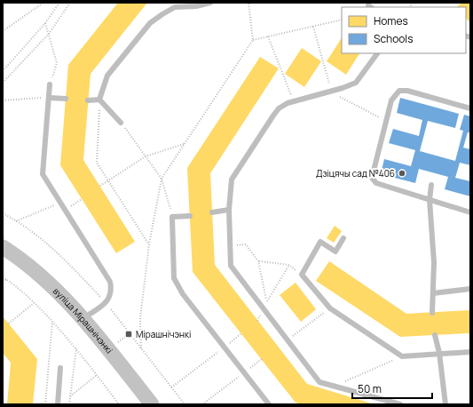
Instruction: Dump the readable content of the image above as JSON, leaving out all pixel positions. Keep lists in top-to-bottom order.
{
  "streets": {
    "main road": ["вуліца Мірашнічэнкі"]
  },
  "places": {
    "other": ["Дзіцячы сад №406"],
    "transit": ["Мірашнічэнкі"]
  },
  "legend": ["Homes", "Schools"],
  "scale_bar": "50 m"
}
